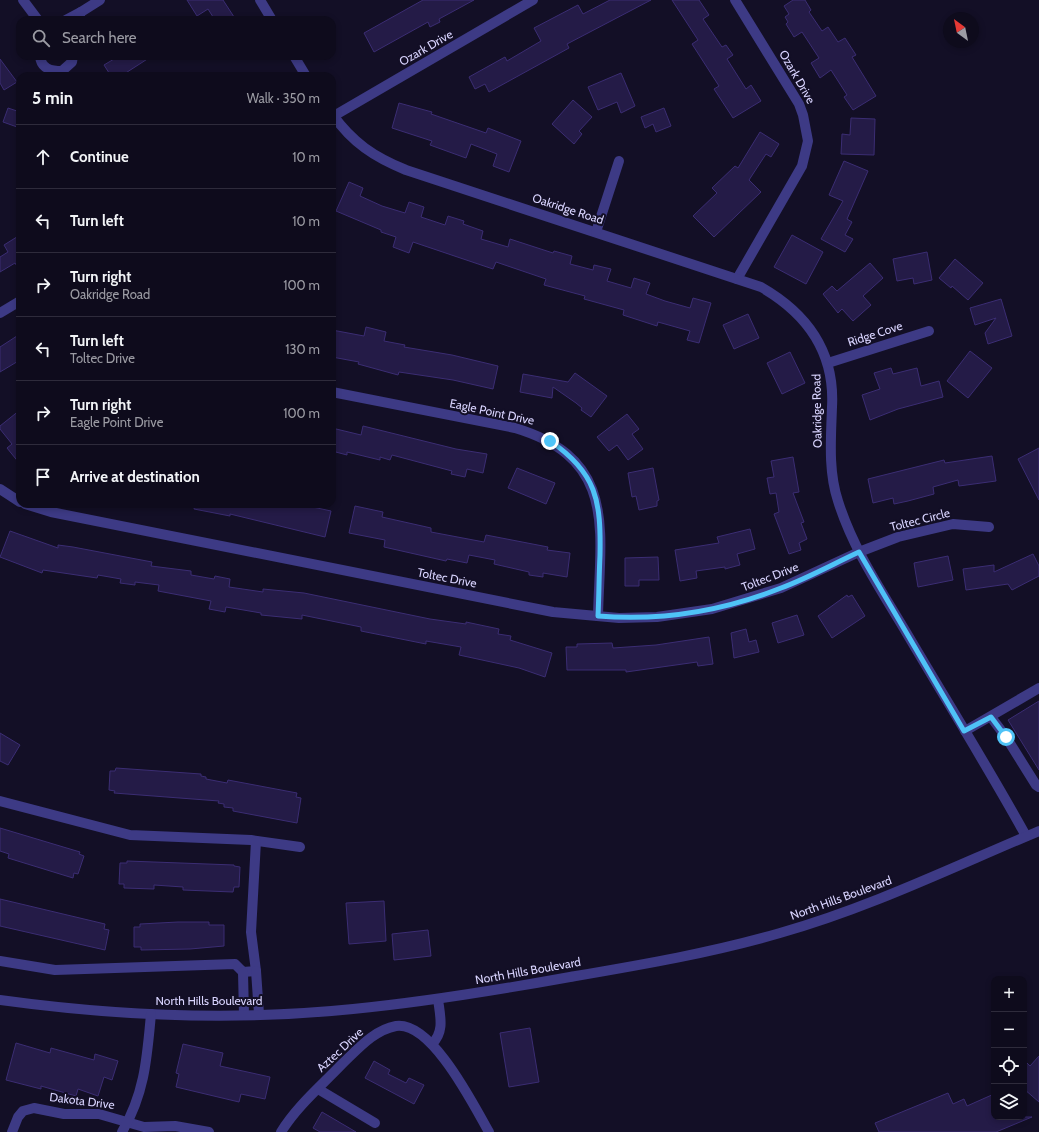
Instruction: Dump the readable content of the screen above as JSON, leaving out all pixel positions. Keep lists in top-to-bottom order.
{
  "streets": {
    "street": [
      "Ozark Drive",
      "Oakridge Road",
      "Ridge Cove",
      "Eagle Point Drive",
      "Toltec Circle",
      "Toltec Drive",
      "North Hills Boulevard",
      "Aztec Drive",
      "Dakota Drive"
    ]
  },
  "crossings": [
    ["Ozark Drive", "Oakridge Road"],
    ["Oakridge Road", "Ridge Cove"],
    ["Oakridge Road", "Toltec Circle"],
    ["Oakridge Road", "Toltec Drive"],
    ["Oakridge Road", "North Hills Boulevard"],
    ["Eagle Point Drive", "Toltec Drive"],
    ["Toltec Circle", "Toltec Drive"]
  ],
  "north": "top left",
  "page": {
    "search": "Search here",
    "heading": ["5 min", "Walk · 350 m"],
    "list": [
      ["Continue", "10 m"],
      ["Turn left", "10 m"],
      ["Turn right", "Oakridge Road", "100 m"],
      ["Turn left", "Toltec Drive", "130 m"],
      ["Turn right", "Eagle Point Drive", "100 m"],
      "Arrive at destination"
    ],
    "map_buttons": ["+", "−"]
  }
}
